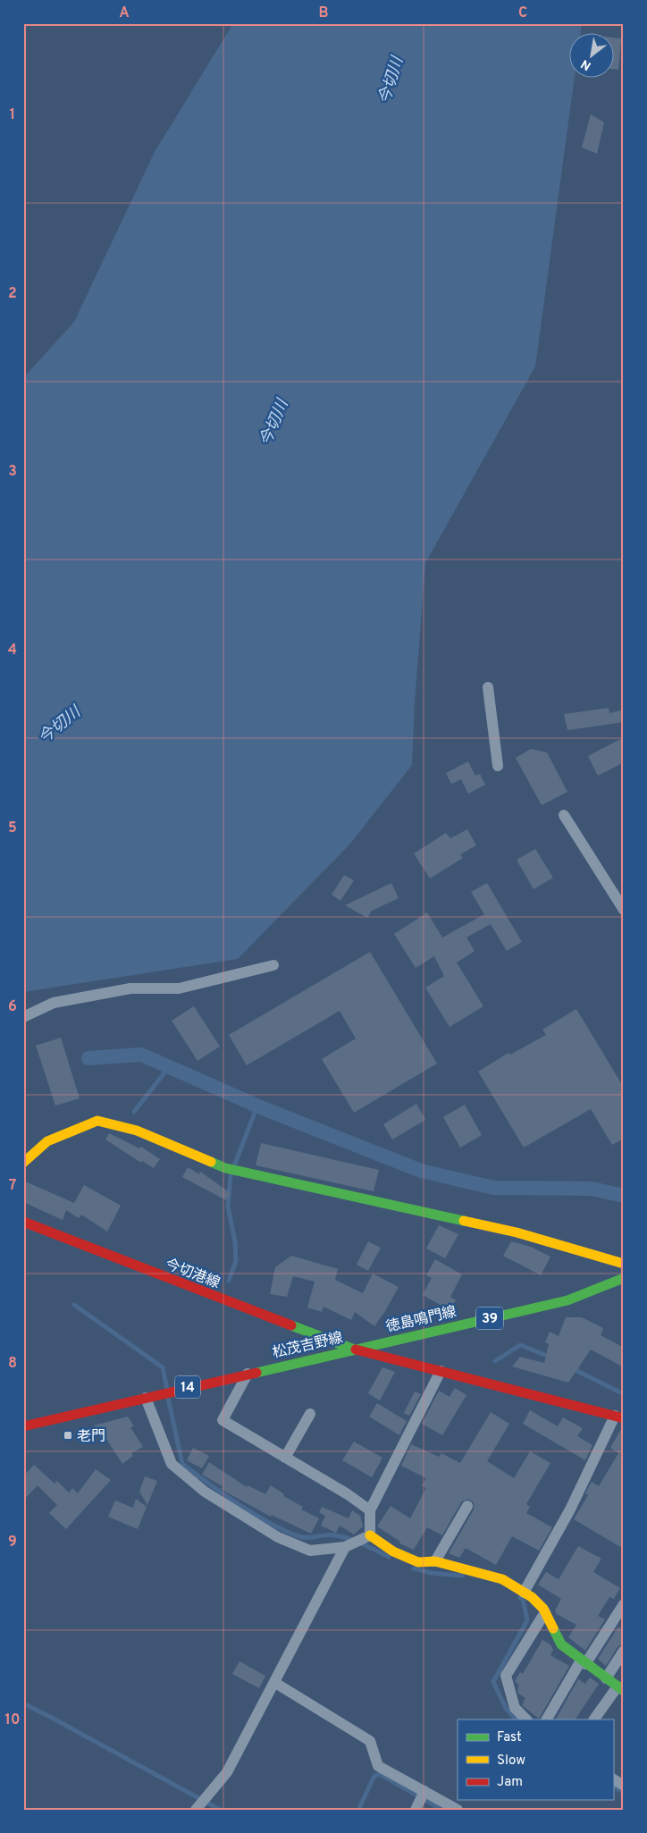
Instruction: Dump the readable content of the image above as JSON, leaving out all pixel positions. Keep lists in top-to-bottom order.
{
  "streets": {
    "main road": [
      "今切港線",
      "徳島鳴門線",
      "39",
      "松茂吉野線",
      "14"
    ]
  },
  "crossings": [
    ["今切港線", "徳島鳴門線"],
    ["今切港線", "松茂吉野線"],
    ["徳島鳴門線", "松茂吉野線"]
  ],
  "water": ["今切川"],
  "places": {
    "transit": ["老門"]
  },
  "legend": ["Fast", "Slow", "Jam"],
  "north": "bottom left",
  "grid": {
    "columns": ["A", "B", "C"],
    "rows": [
      "1",
      "2",
      "3",
      "4",
      "5",
      "6",
      "7",
      "8",
      "9",
      "10"
    ]
  }
}
